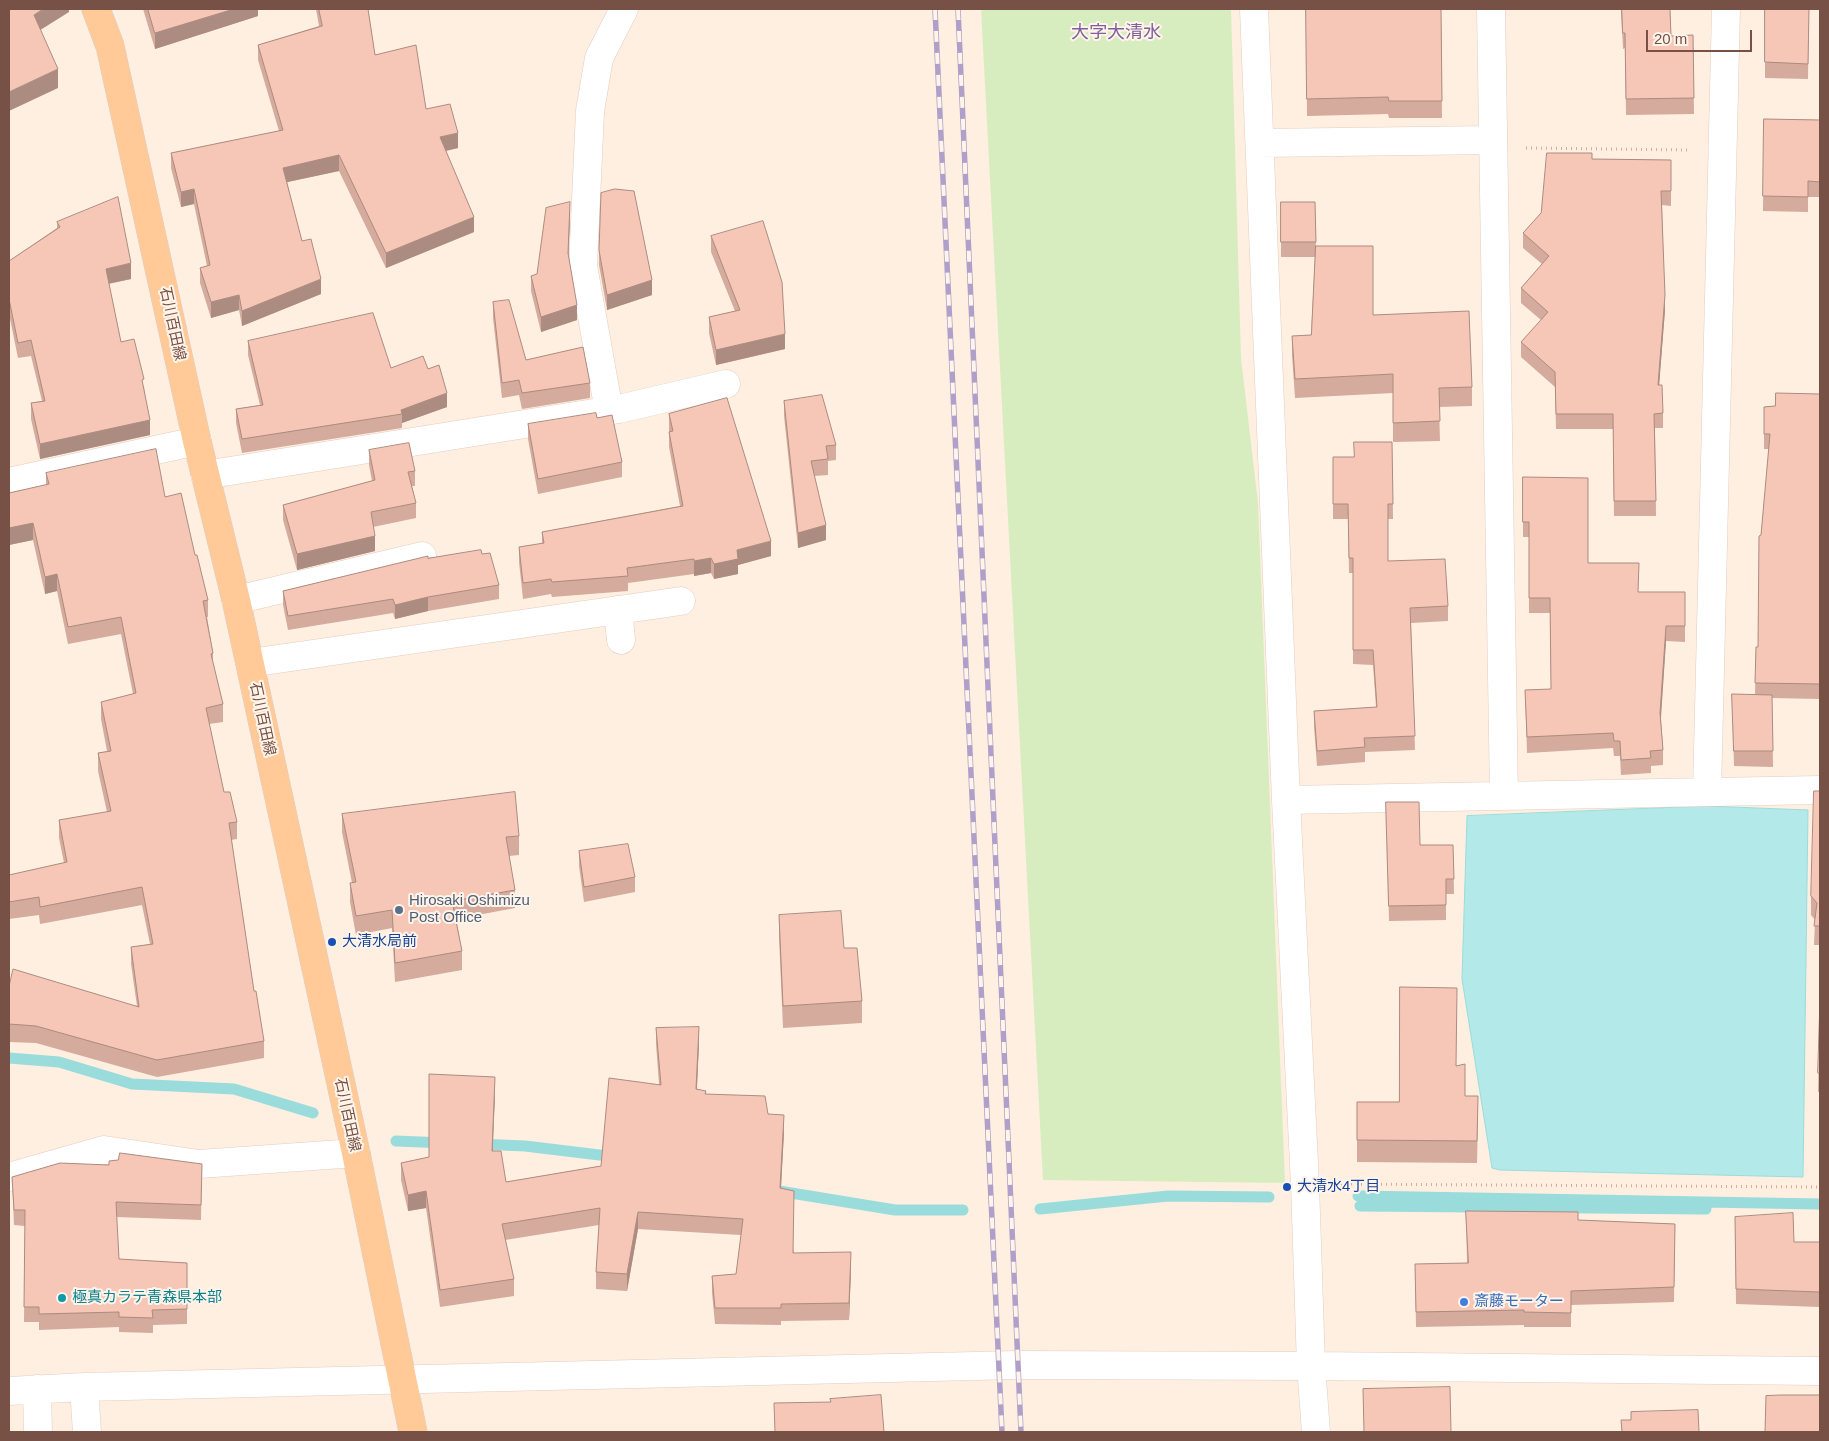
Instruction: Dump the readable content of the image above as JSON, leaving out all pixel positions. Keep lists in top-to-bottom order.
{
  "streets": {
    "main road": ["石川百田線"]
  },
  "districts": ["大字大清水"],
  "places": [
    "Hirosaki Oshimizu Post Office",
    "大清水局前",
    "大清水4丁目",
    "極真カラテ青森県本部",
    "斎藤モーター"
  ],
  "scale_bar": "20 m"
}
